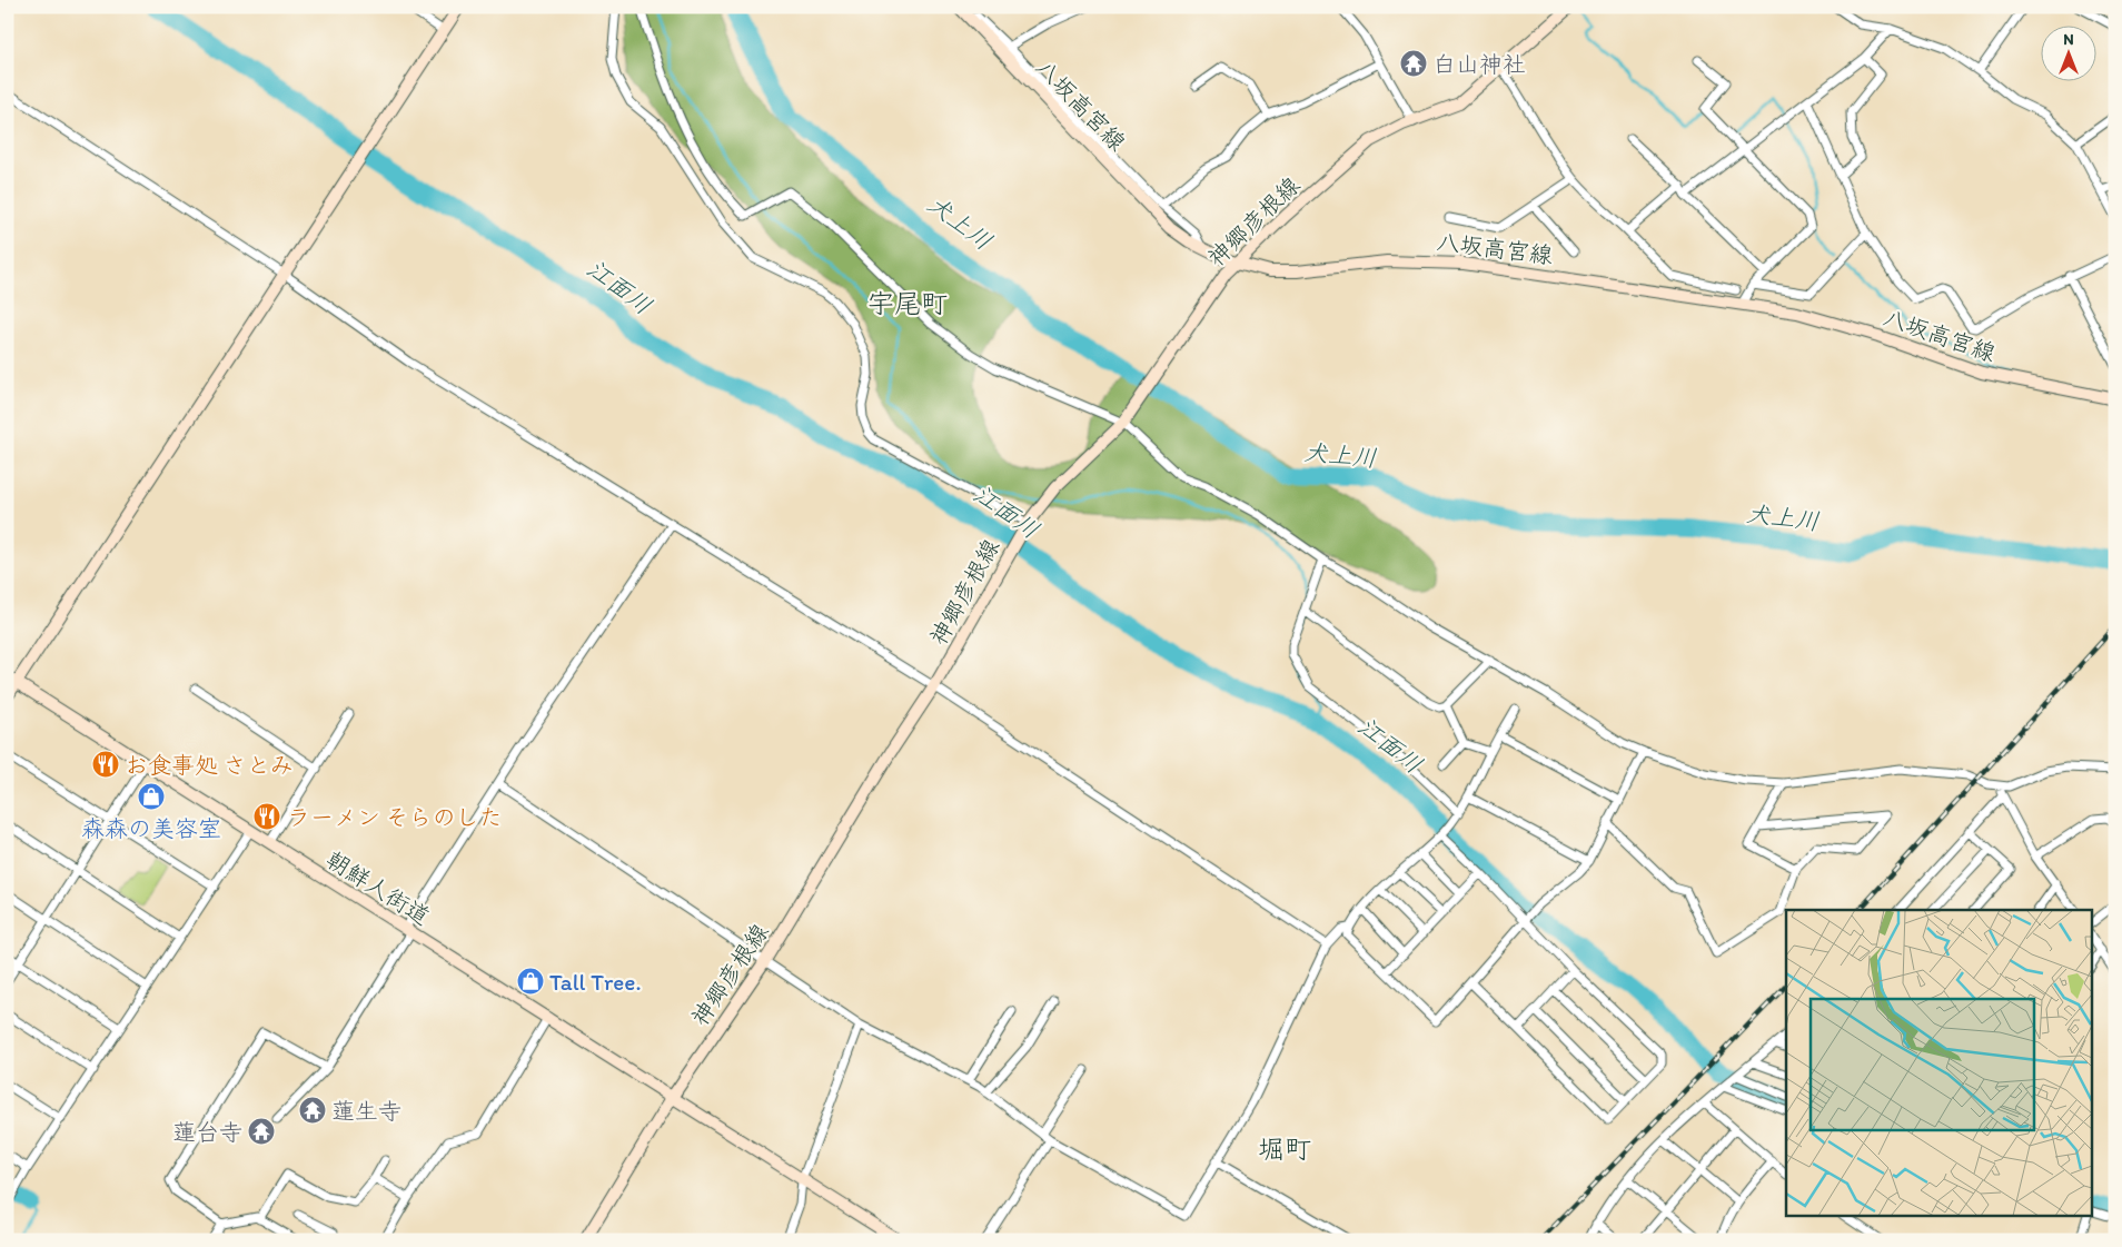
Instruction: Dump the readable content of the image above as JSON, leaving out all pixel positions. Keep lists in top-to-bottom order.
{
  "streets": {
    "main road": ["八坂高宮線", "神郷彦根線", "朝鮮人街道"]
  },
  "crossings": [
    ["八坂高宮線", "神郷彦根線"],
    ["神郷彦根線", "朝鮮人街道"]
  ],
  "districts": ["宇尾町", "堀町"],
  "water": ["犬上川", "江面川"],
  "places": {
    "temple": ["白山神社", "蓮生寺", "蓮台寺"],
    "restaurant": ["お食事処 さとみ", "ラーメン そらのした"],
    "shop": ["森森の美容室", "Tall Tree."]
  },
  "north": "top"
}
